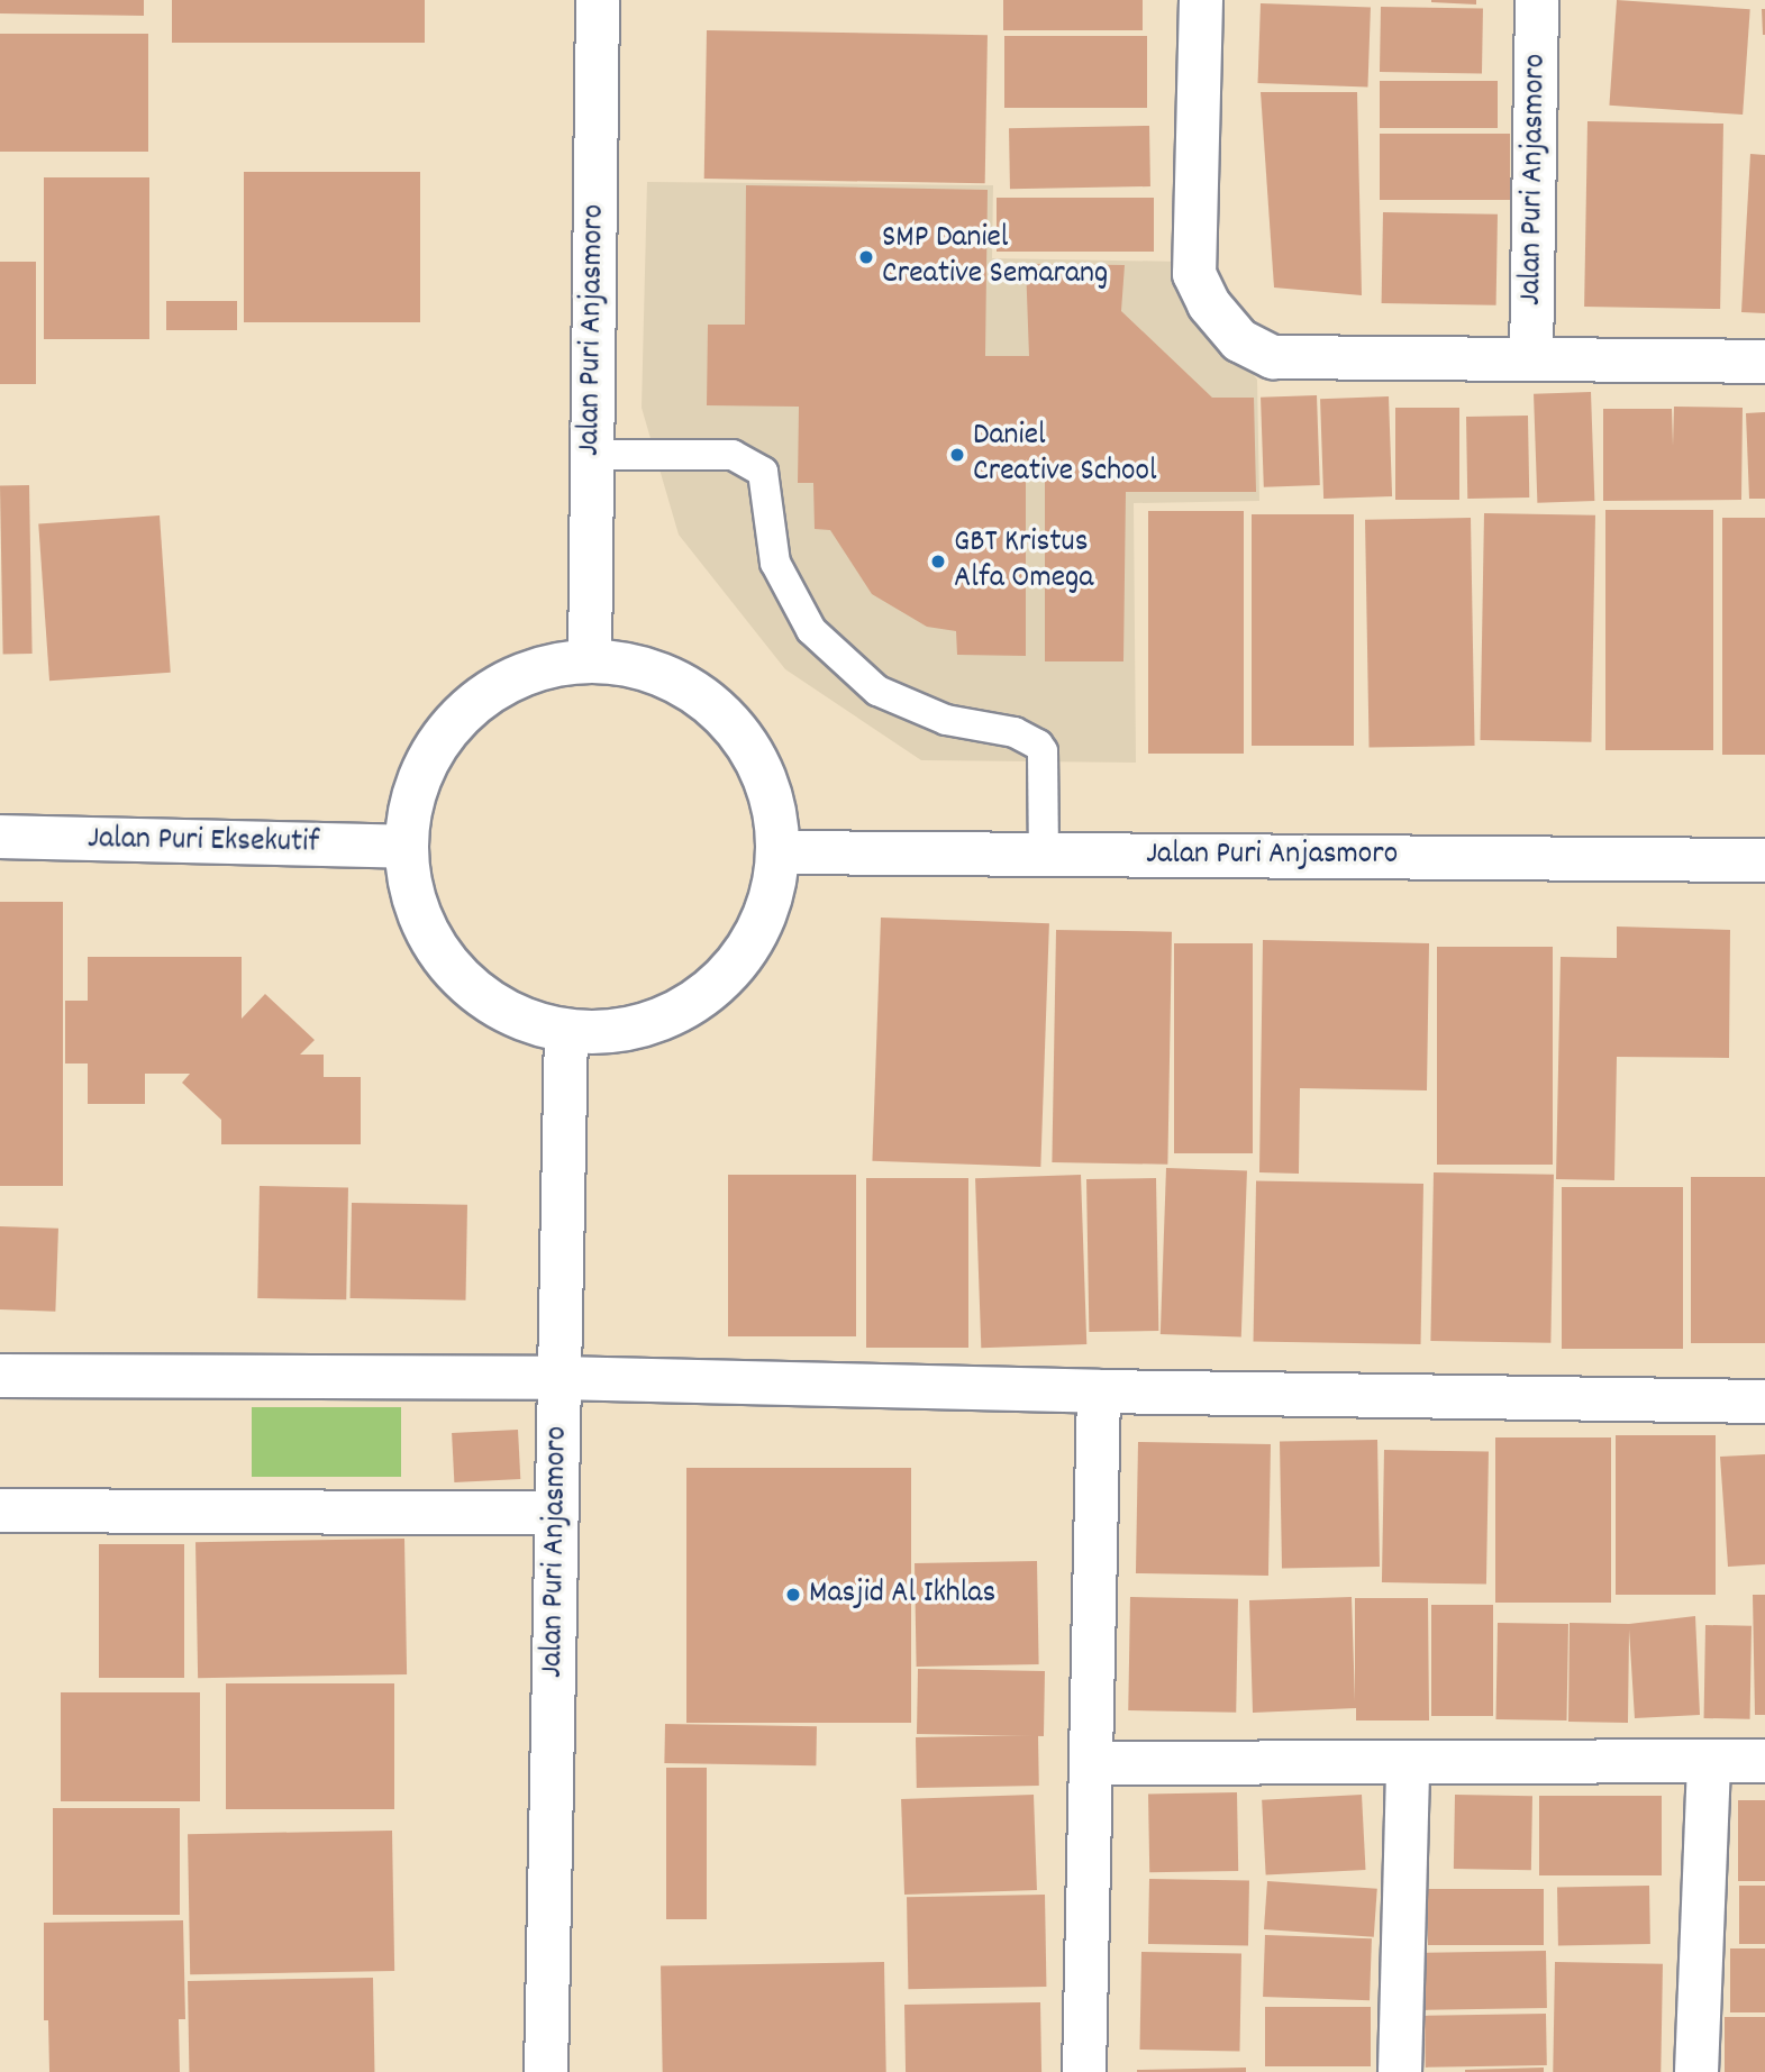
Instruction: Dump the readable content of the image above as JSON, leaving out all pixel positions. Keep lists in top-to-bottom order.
{
  "streets": {
    "street": ["Jalan Puri Anjasmoro", "Jalan Puri Eksekutif"]
  },
  "places": [
    "SMP Daniel Creative Semarang",
    "Daniel Creative School",
    "GBT Kristus Alfa Omega",
    "Masjid Al Ikhlas"
  ]
}
